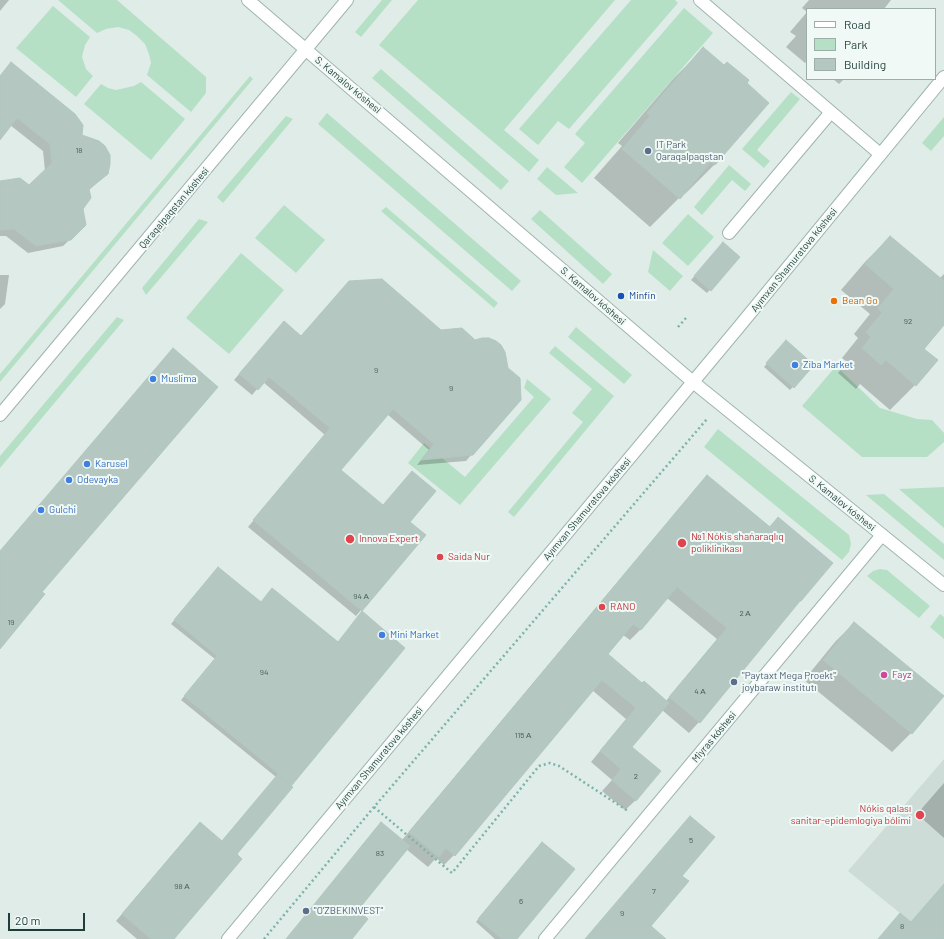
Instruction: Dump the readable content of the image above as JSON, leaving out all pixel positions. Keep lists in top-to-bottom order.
{
  "streets": {
    "street": [
      "S. Kamalov kóshesi",
      "Qaraqalpaqstan kóshesi",
      "Ayımxan Shamuratova kóshesi",
      "Miyras kóshesi"
    ]
  },
  "crossings": [
    ["S. Kamalov kóshesi", "Qaraqalpaqstan kóshesi"],
    ["S. Kamalov kóshesi", "Ayımxan Shamuratova kóshesi"],
    ["S. Kamalov kóshesi", "Miyras kóshesi"]
  ],
  "places": [
    "IT Park Qaraqalpaqstan",
    "Minfin",
    "Bean Go",
    "Ziba Market",
    "Muslima",
    "Karusel",
    "Odevayka",
    "Gulchi",
    "Innova Expert",
    "№1 Nókis shańaraqlıq poliklinikası",
    "Saida Nur",
    "RANO",
    "Mini Market",
    "Fayz",
    "\"Paytaxt Mega Proekt\" joybaraw institutı",
    "Nókis qalası sanitar-epidemlogiya bólimi",
    "\"O'ZBEKINVEST\""
  ],
  "house_numbers": [
    "18",
    "92",
    "9",
    "9",
    "94 А",
    "2 А",
    "19",
    "94",
    "4 А",
    "115 А",
    "2",
    "5",
    "83",
    "98 А",
    "7",
    "6",
    "9",
    "8"
  ],
  "legend": ["Road", "Park", "Building"],
  "scale_bar": "20 m"
}
